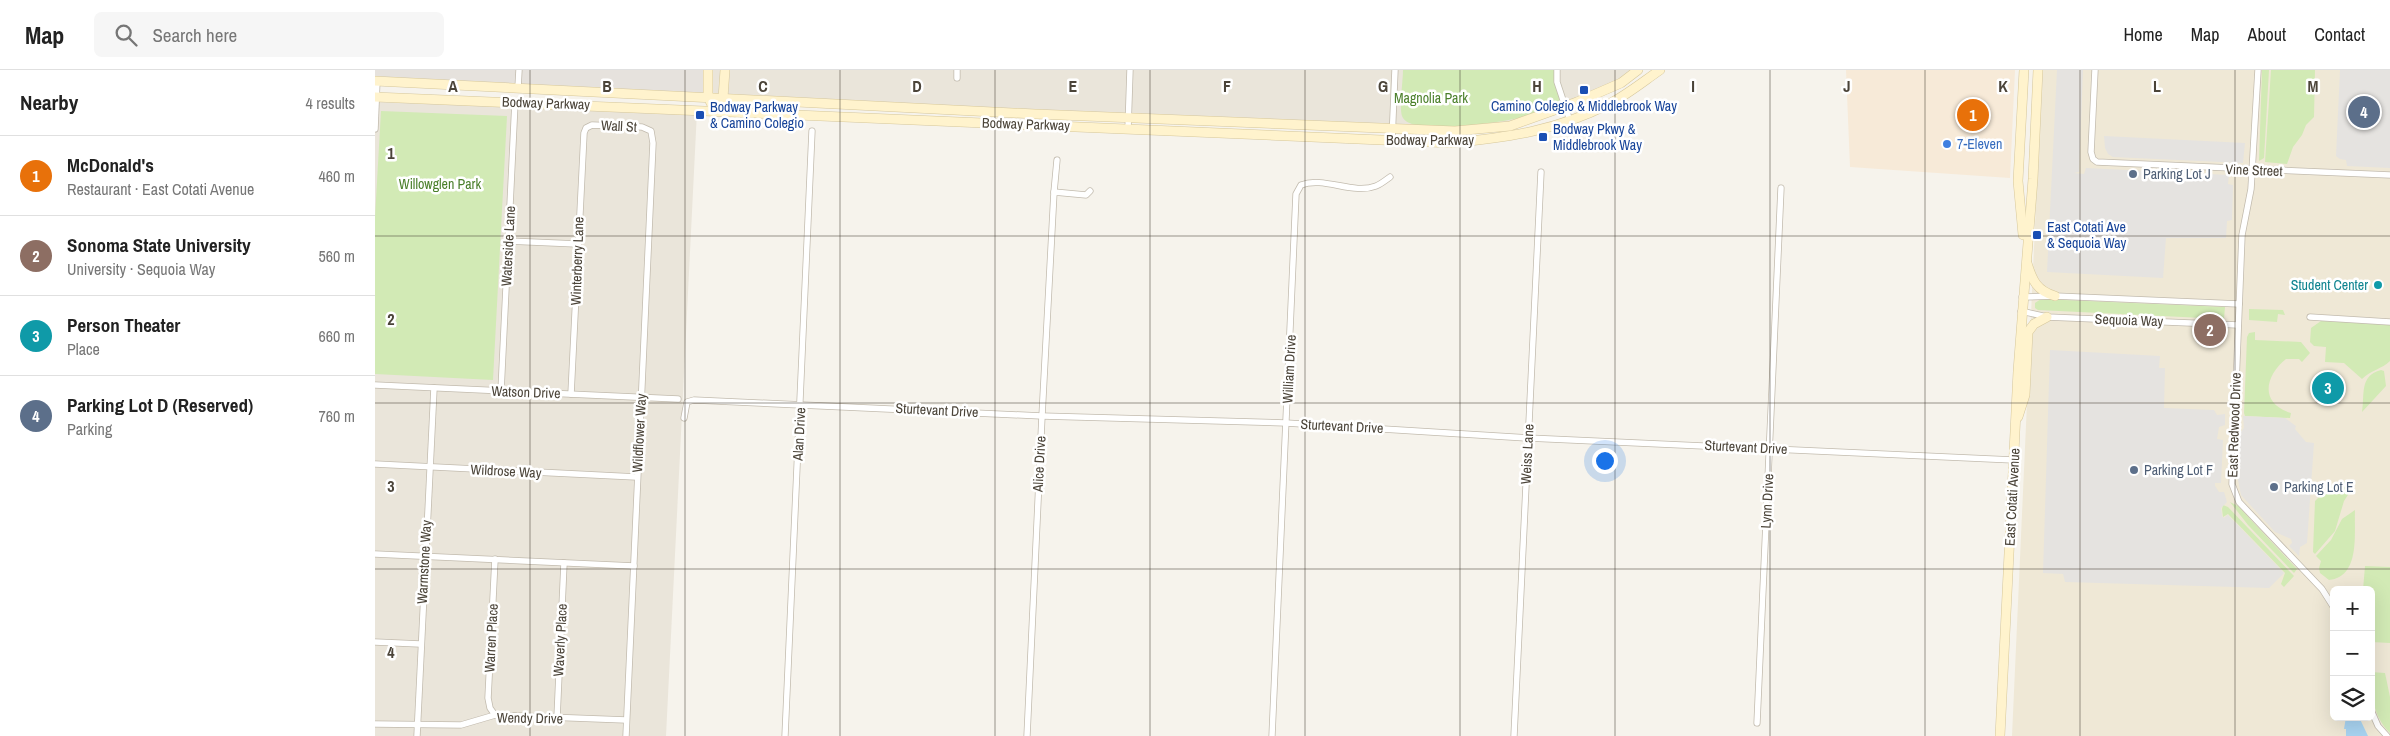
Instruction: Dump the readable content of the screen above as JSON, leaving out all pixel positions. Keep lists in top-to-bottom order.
{
  "streets": {
    "street": [
      "Bodway Parkway",
      "Wall St",
      "Vine Street",
      "Waterside Lane",
      "Winterberry Lane",
      "Sequoia Way",
      "William Drive",
      "Watson Drive",
      "Sturtevant Drive",
      "East Redwood Drive",
      "Wildflower Way",
      "Alan Drive",
      "Weiss Lane",
      "Alice Drive",
      "Wildrose Way",
      "East Cotati Avenue",
      "Lynn Drive",
      "Warmstone Way",
      "Warren Place",
      "Waverly Place",
      "Wendy Drive"
    ]
  },
  "crossings": [
    ["Bodway Parkway", "Waterside Lane"],
    ["Wall St", "Winterberry Lane"],
    ["Wall St", "Wildflower Way"],
    ["Vine Street", "East Redwood Drive"],
    ["Waterside Lane", "Watson Drive"],
    ["Winterberry Lane", "Watson Drive"],
    ["Sequoia Way", "East Redwood Drive"],
    ["Sequoia Way", "East Cotati Avenue"],
    ["William Drive", "Sturtevant Drive"],
    ["Watson Drive", "Wildflower Way"],
    ["Watson Drive", "Warmstone Way"],
    ["Sturtevant Drive", "Alan Drive"],
    ["Sturtevant Drive", "Weiss Lane"],
    ["Sturtevant Drive", "Alice Drive"],
    ["Sturtevant Drive", "East Cotati Avenue"],
    ["Sturtevant Drive", "Lynn Drive"],
    ["Wildflower Way", "Wildrose Way"],
    ["Wildflower Way", "Wendy Drive"],
    ["Wildrose Way", "Warmstone Way"],
    ["Warmstone Way", "Wendy Drive"],
    ["Warren Place", "Wendy Drive"],
    ["Waverly Place", "Wendy Drive"]
  ],
  "parks": ["Magnolia Park", "Willowglen Park"],
  "places": {
    "transit": [
      "Camino Colegio & Middlebrook Way",
      "Bodway Parkway & Camino Colegio",
      "Bodway Pkwy & Middlebrook Way",
      "East Cotati Ave & Sequoia Way"
    ],
    "other": [
      "7-Eleven",
      "Parking Lot J",
      "Student Center",
      "Parking Lot F",
      "Parking Lot E"
    ]
  },
  "page": {
    "header": "Map",
    "search": "Search here",
    "nav": [
      "Home",
      "Map",
      "About",
      "Contact"
    ],
    "heading": ["Nearby", "4 results"],
    "pins": [
      "4",
      "1",
      "2",
      "3"
    ],
    "list": [
      {
        "mark": "1",
        "name": "McDonald's",
        "note": "Restaurant · East Cotati Avenue",
        "value": "460 m"
      },
      {
        "mark": "2",
        "name": "Sonoma State University",
        "note": "University · Sequoia Way",
        "value": "560 m"
      },
      {
        "mark": "3",
        "name": "Person Theater",
        "note": "Place",
        "value": "660 m"
      },
      {
        "mark": "4",
        "name": "Parking Lot D (Reserved)",
        "note": "Parking",
        "value": "760 m"
      }
    ],
    "map_buttons": ["+", "−"]
  },
  "grid": {
    "columns": [
      "A",
      "B",
      "C",
      "D",
      "E",
      "F",
      "G",
      "H",
      "I",
      "J",
      "K",
      "L",
      "M"
    ],
    "rows": [
      "1",
      "2",
      "3",
      "4"
    ]
  }
}
